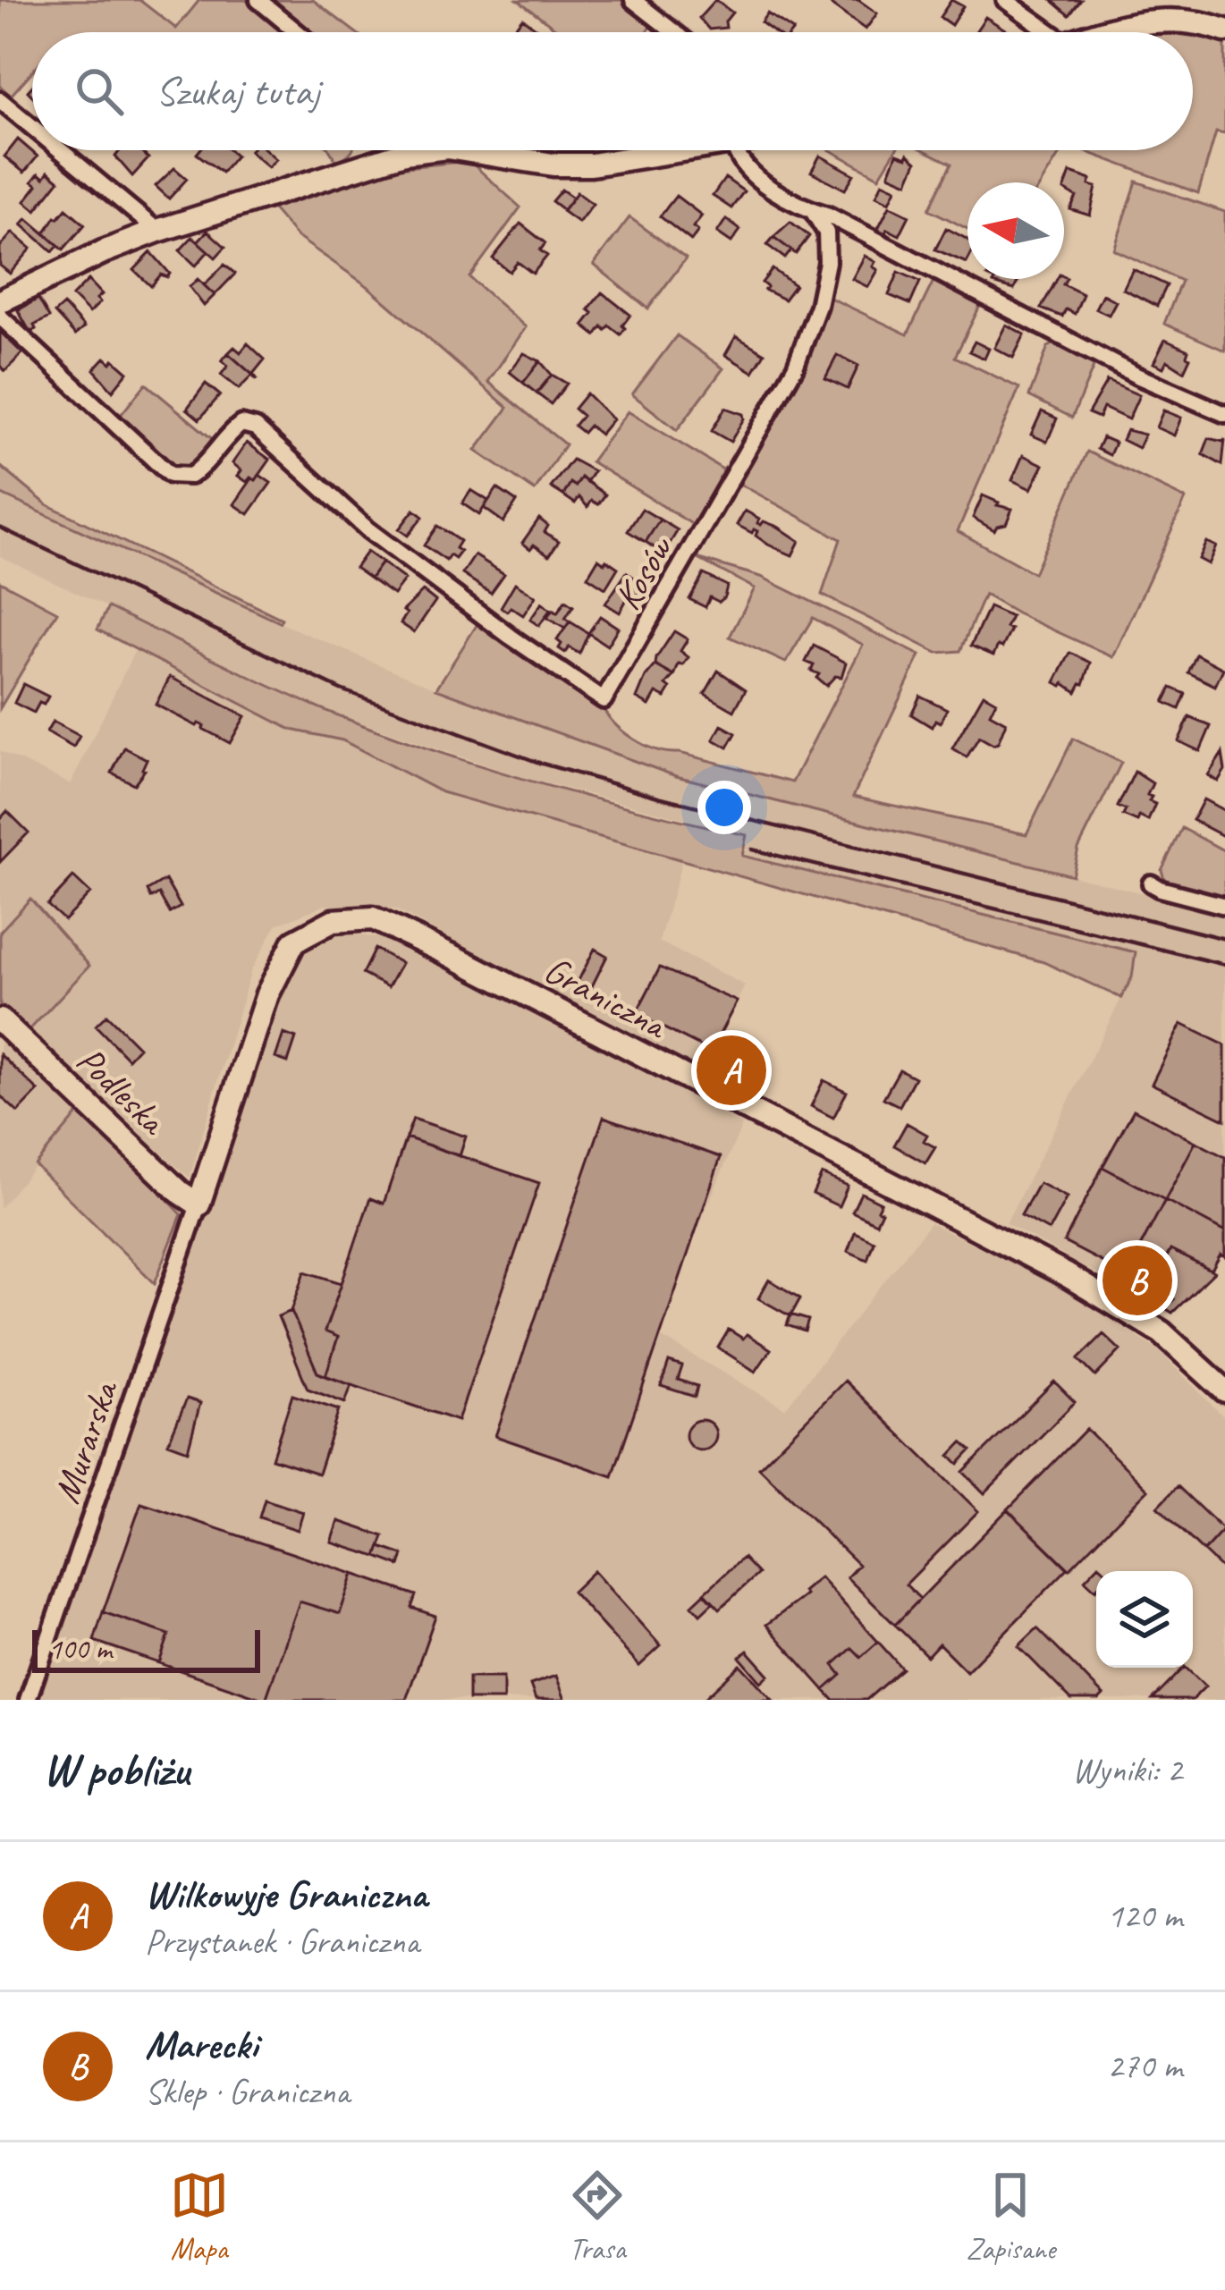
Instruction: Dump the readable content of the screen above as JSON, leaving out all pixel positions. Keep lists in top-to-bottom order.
{
  "streets": {
    "street": [
      "Kosów",
      "Graniczna",
      "Podleska",
      "Murarska"
    ]
  },
  "crossings": [
    ["Graniczna", "Podleska"],
    ["Graniczna", "Murarska"],
    ["Podleska", "Murarska"]
  ],
  "scale_bar": "100 m",
  "north": "left",
  "page": {
    "search": "Szukaj tutaj",
    "pins": ["A", "B"],
    "scale": "100 m",
    "heading": ["W pobliżu", "Wyniki: 2"],
    "list": [
      {
        "mark": "A",
        "name": "Wilkowyje Graniczna",
        "note": "Przystanek · Graniczna",
        "value": "120 m"
      },
      {
        "mark": "B",
        "name": "Marecki",
        "note": "Sklep · Graniczna",
        "value": "270 m"
      }
    ],
    "nav": ["Mapa", "Trasa", "Zapisane"]
  }
}
